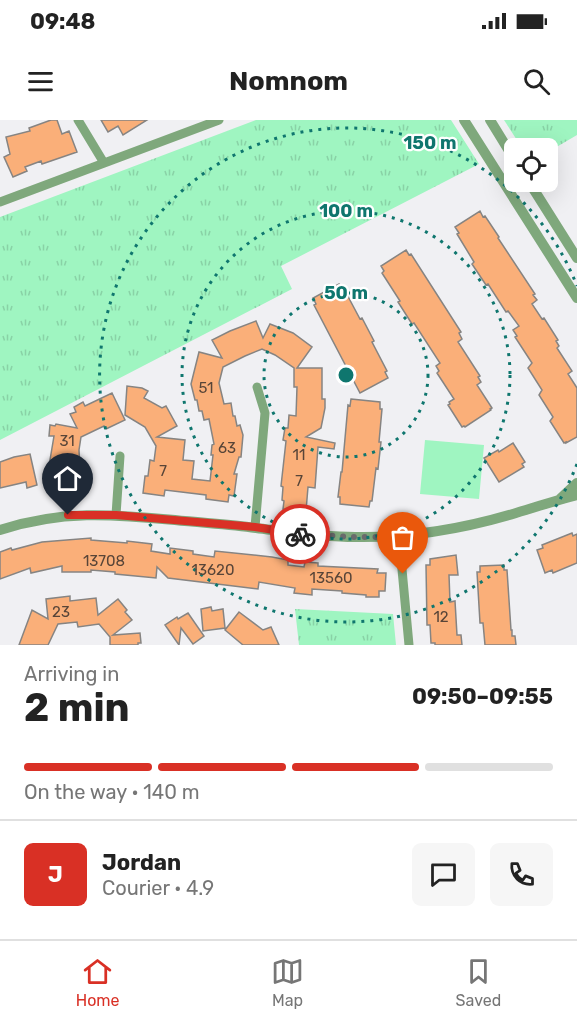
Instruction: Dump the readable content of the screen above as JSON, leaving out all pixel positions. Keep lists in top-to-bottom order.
{
  "house_numbers": [
    "51",
    "31",
    "63",
    "11",
    "7",
    "7",
    "13708",
    "13620",
    "13560",
    "23",
    "12"
  ],
  "page": {
    "status": "09:48",
    "header": "Nomnom",
    "heading": ["2 min", "Arriving in", "09:50–09:55"],
    "panel": ["Jordan", "Courier · 4.9"],
    "bar": "On the way · 140 m",
    "round": "J",
    "tabs": ["Home", "Map", "Saved"]
  },
  "rings": ["150 m", "100 m", "50 m"]
}
